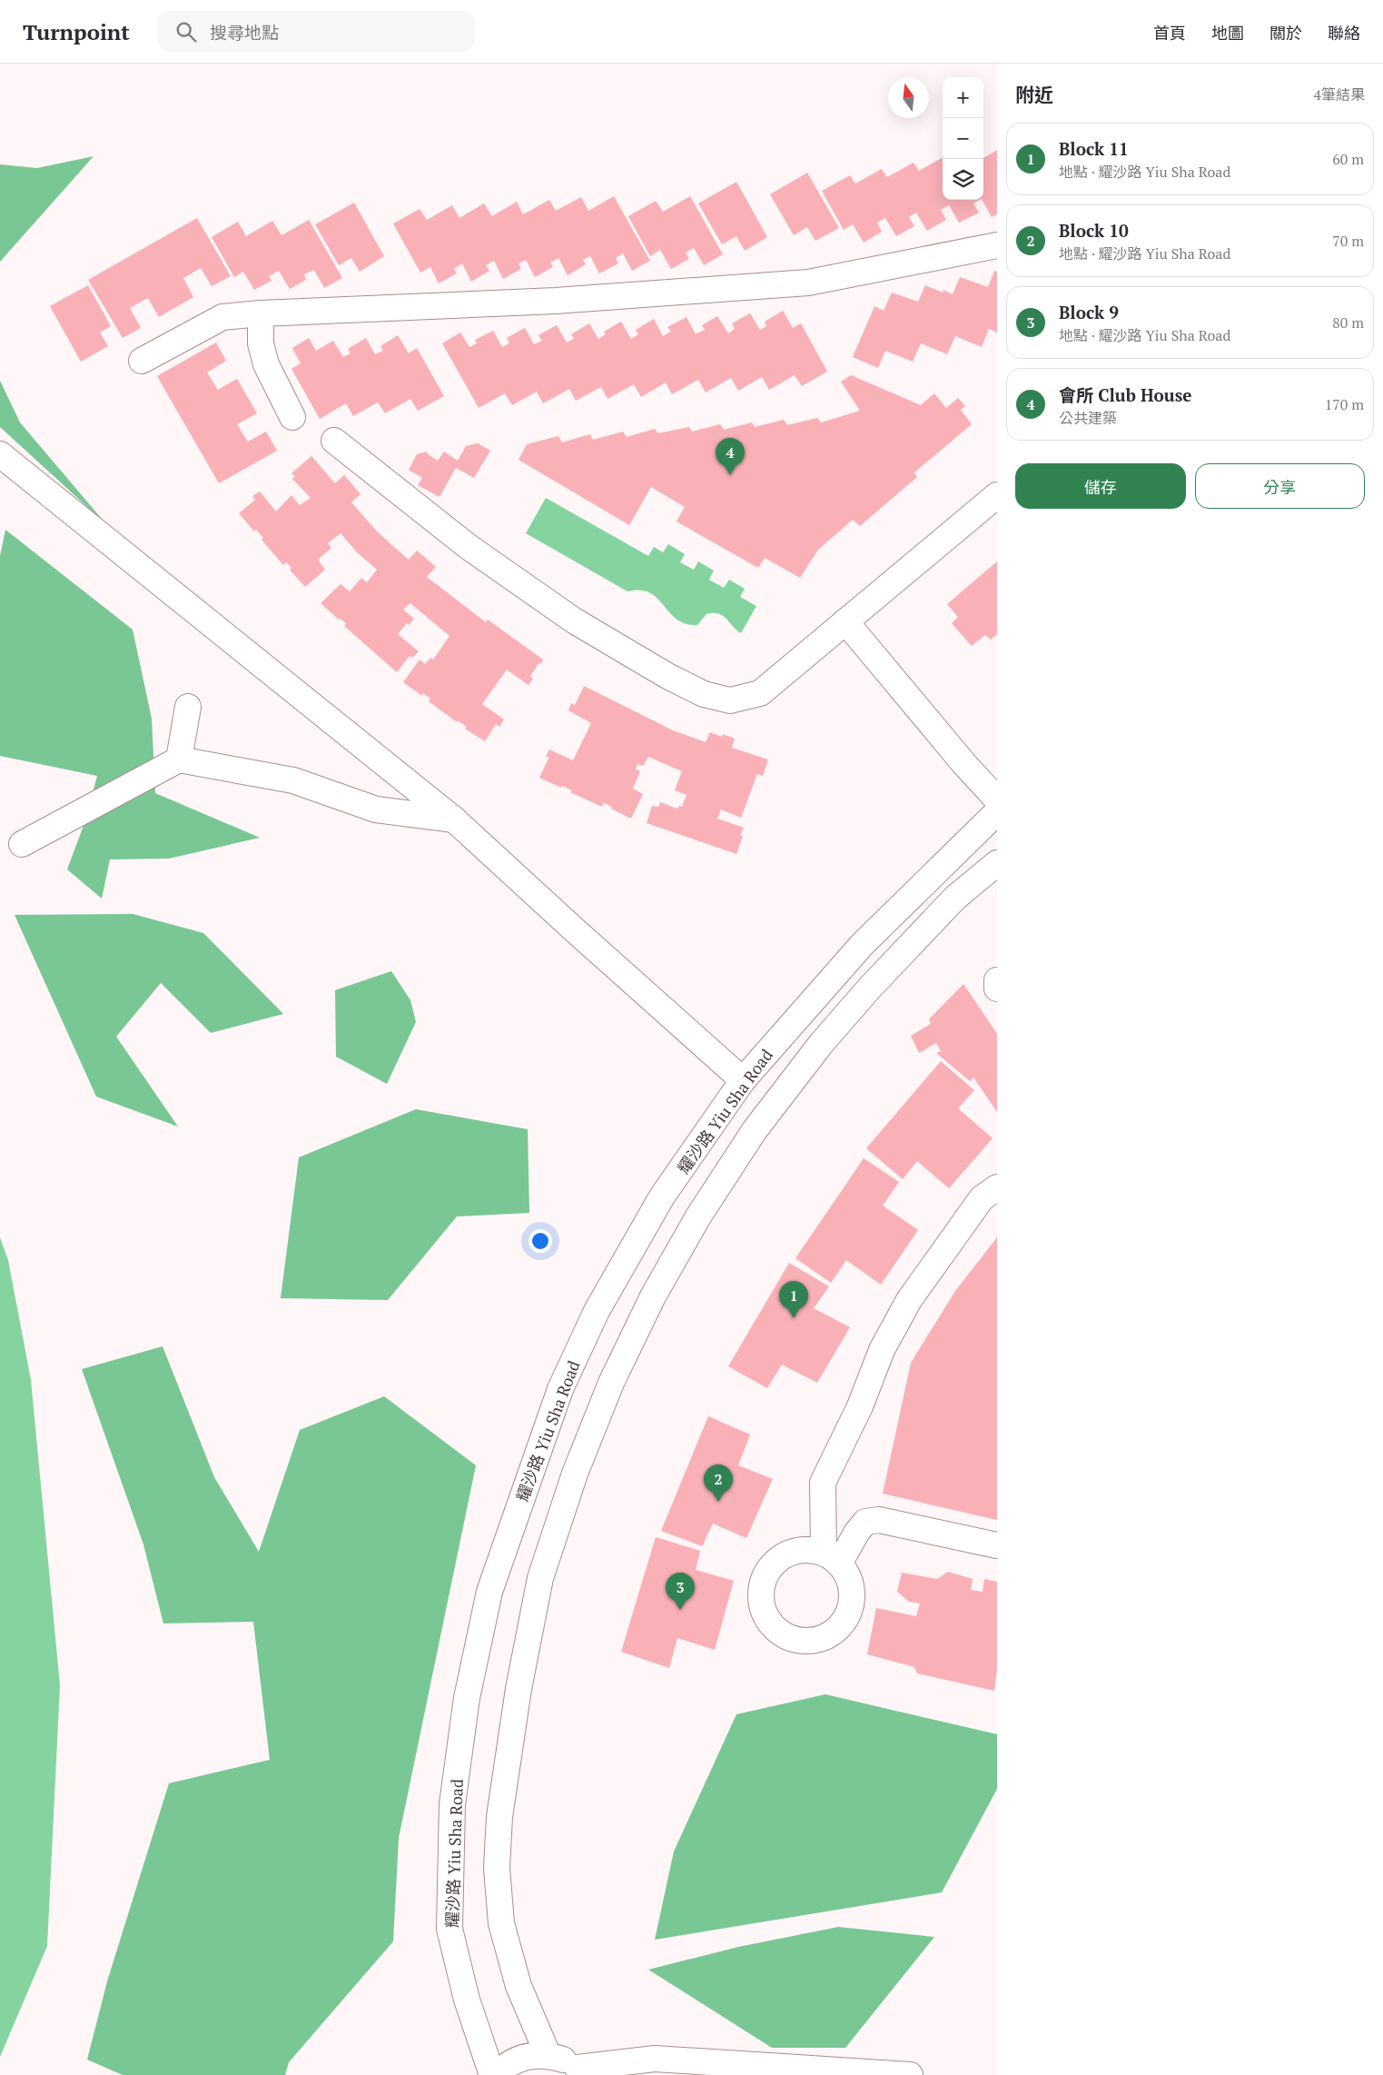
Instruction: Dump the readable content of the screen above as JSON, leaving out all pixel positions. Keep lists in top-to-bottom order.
{
  "streets": {
    "street": ["耀沙路 Yiu Sha Road"]
  },
  "north": "top",
  "page": {
    "header": "Turnpoint",
    "search": "搜尋地點",
    "nav": [
      "首頁",
      "地圖",
      "關於",
      "聯絡"
    ],
    "heading": ["附近", "4筆結果"],
    "map_buttons": ["+", "−"],
    "list": [
      {
        "mark": "1",
        "name": "Block 11",
        "note": "地點 · 耀沙路 Yiu Sha Road",
        "value": "60 m"
      },
      {
        "mark": "2",
        "name": "Block 10",
        "note": "地點 · 耀沙路 Yiu Sha Road",
        "value": "70 m"
      },
      {
        "mark": "3",
        "name": "Block 9",
        "note": "地點 · 耀沙路 Yiu Sha Road",
        "value": "80 m"
      },
      {
        "mark": "4",
        "name": "會所 Club House",
        "note": "公共建築",
        "value": "170 m"
      }
    ],
    "pins": [
      "4",
      "1",
      "2",
      "3"
    ],
    "buttons": ["儲存", "分享"]
  }
}
